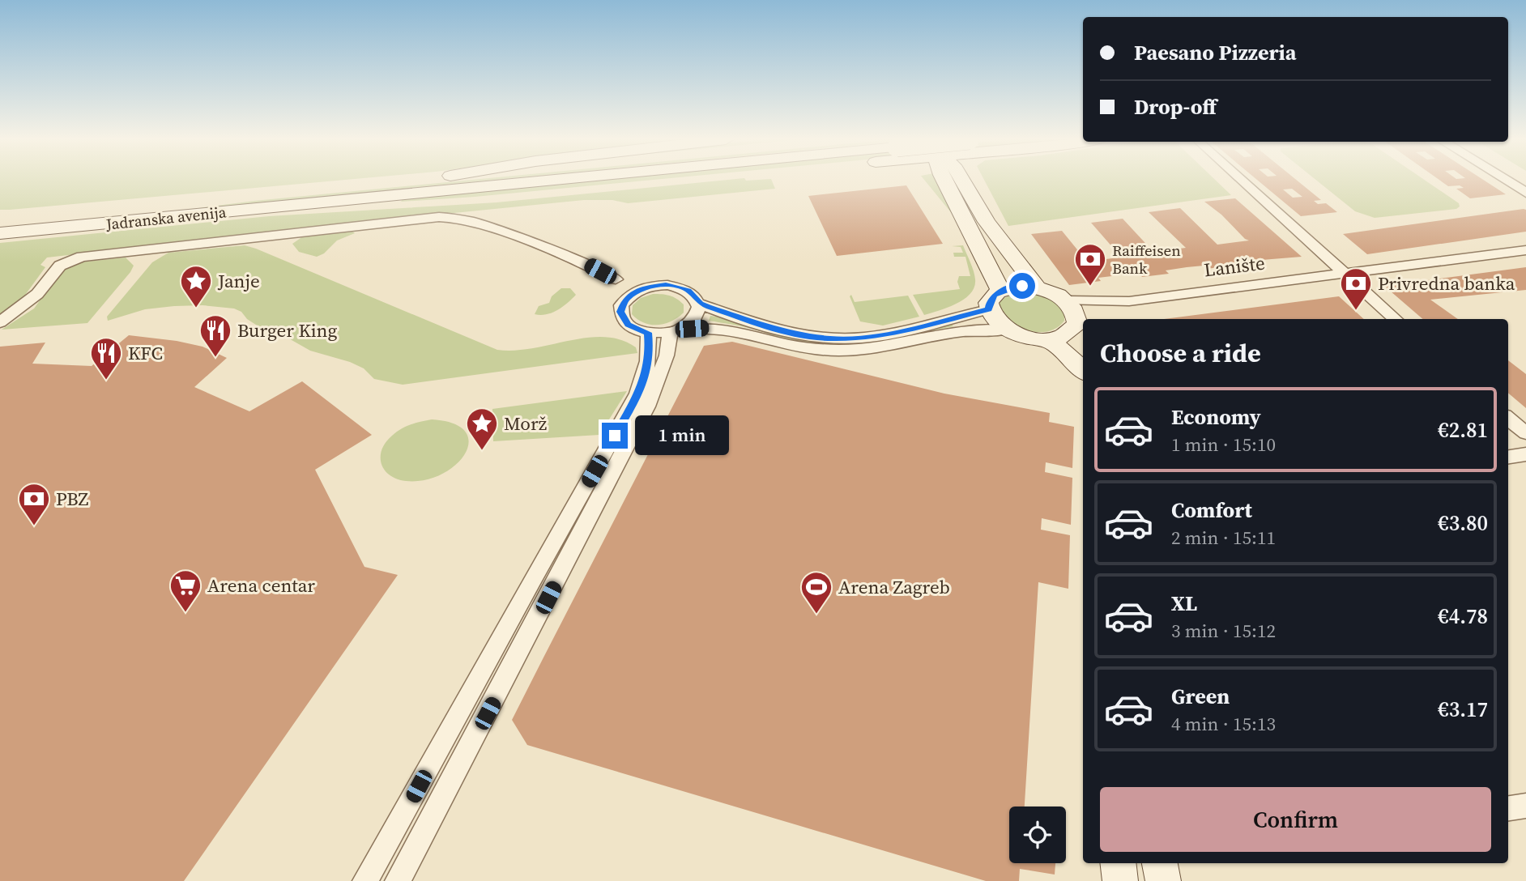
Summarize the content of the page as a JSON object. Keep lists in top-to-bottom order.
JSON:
{
  "streets": {
    "main road": ["Jadranska avenija"],
    "street": ["Lanište"]
  },
  "places": {
    "bank": ["Raiffeisen Bank", "Privredna banka", "PBZ"],
    "place": ["Janje", "Morž"],
    "restaurant": ["Burger King", "KFC"],
    "supermarket": ["Arena centar"],
    "sports": ["Arena Zagreb"]
  },
  "page": {
    "banner": ["Paesano Pizzeria", "Drop-off"],
    "heading": "Choose a ride",
    "list": [
      {
        "name": "Economy",
        "note": "1 min · 15:10",
        "value": "€2.81"
      },
      {
        "name": "Comfort",
        "note": "2 min · 15:11",
        "value": "€3.80"
      },
      {
        "name": "XL",
        "note": "3 min · 15:12",
        "value": "€4.78"
      },
      {
        "name": "Green",
        "note": "4 min · 15:13",
        "value": "€3.17"
      }
    ],
    "bubble": "1 min",
    "buttons": "Confirm"
  }
}
